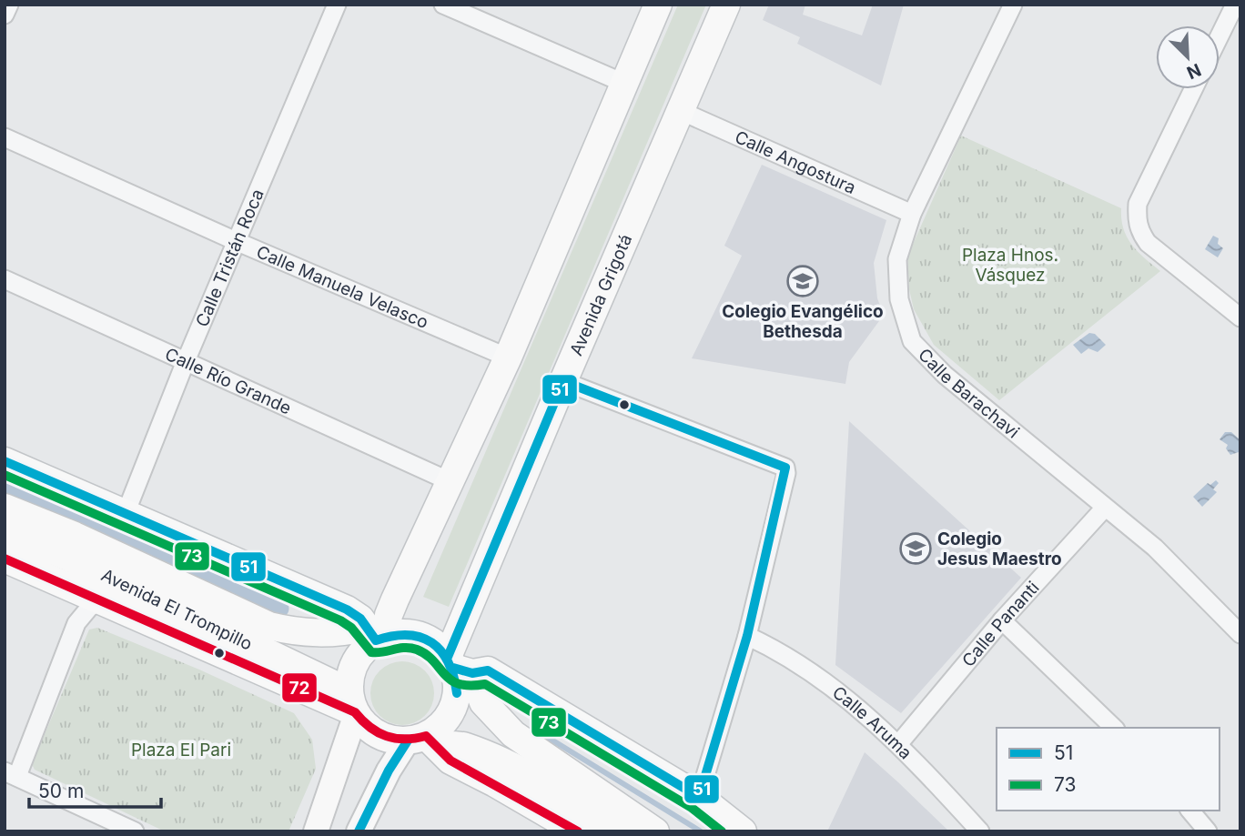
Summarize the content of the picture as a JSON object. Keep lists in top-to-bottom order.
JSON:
{
  "streets": {
    "main road": ["Avenida Grigotá", "Avenida El Trompillo"],
    "street": [
      "Calle Angostura",
      "Calle Tristán Roca",
      "Calle Manuela Velasco",
      "Calle Río Grande",
      "Calle Barachavi",
      "Calle Pananti",
      "Calle Aruma"
    ]
  },
  "crossings": [
    ["Calle Angostura", "Avenida Grigotá"],
    ["Calle Angostura", "Calle Barachavi"],
    ["Calle Tristán Roca", "Calle Manuela Velasco"],
    ["Calle Tristán Roca", "Calle Río Grande"],
    ["Avenida Grigotá", "Avenida El Trompillo"],
    ["Calle Barachavi", "Calle Pananti"],
    ["Calle Pananti", "Calle Aruma"]
  ],
  "parks": ["Plaza Hnos. Vásquez", "Plaza El Pari"],
  "places": {
    "school or university": ["Colegio Evangélico Bethesda", "Colegio Jesus Maestro"]
  },
  "lines": ["transit line 51", "transit line 73", "transit line 72"],
  "legend": ["51", "73"],
  "scale_bar": "50 m",
  "north": "bottom right"
}
